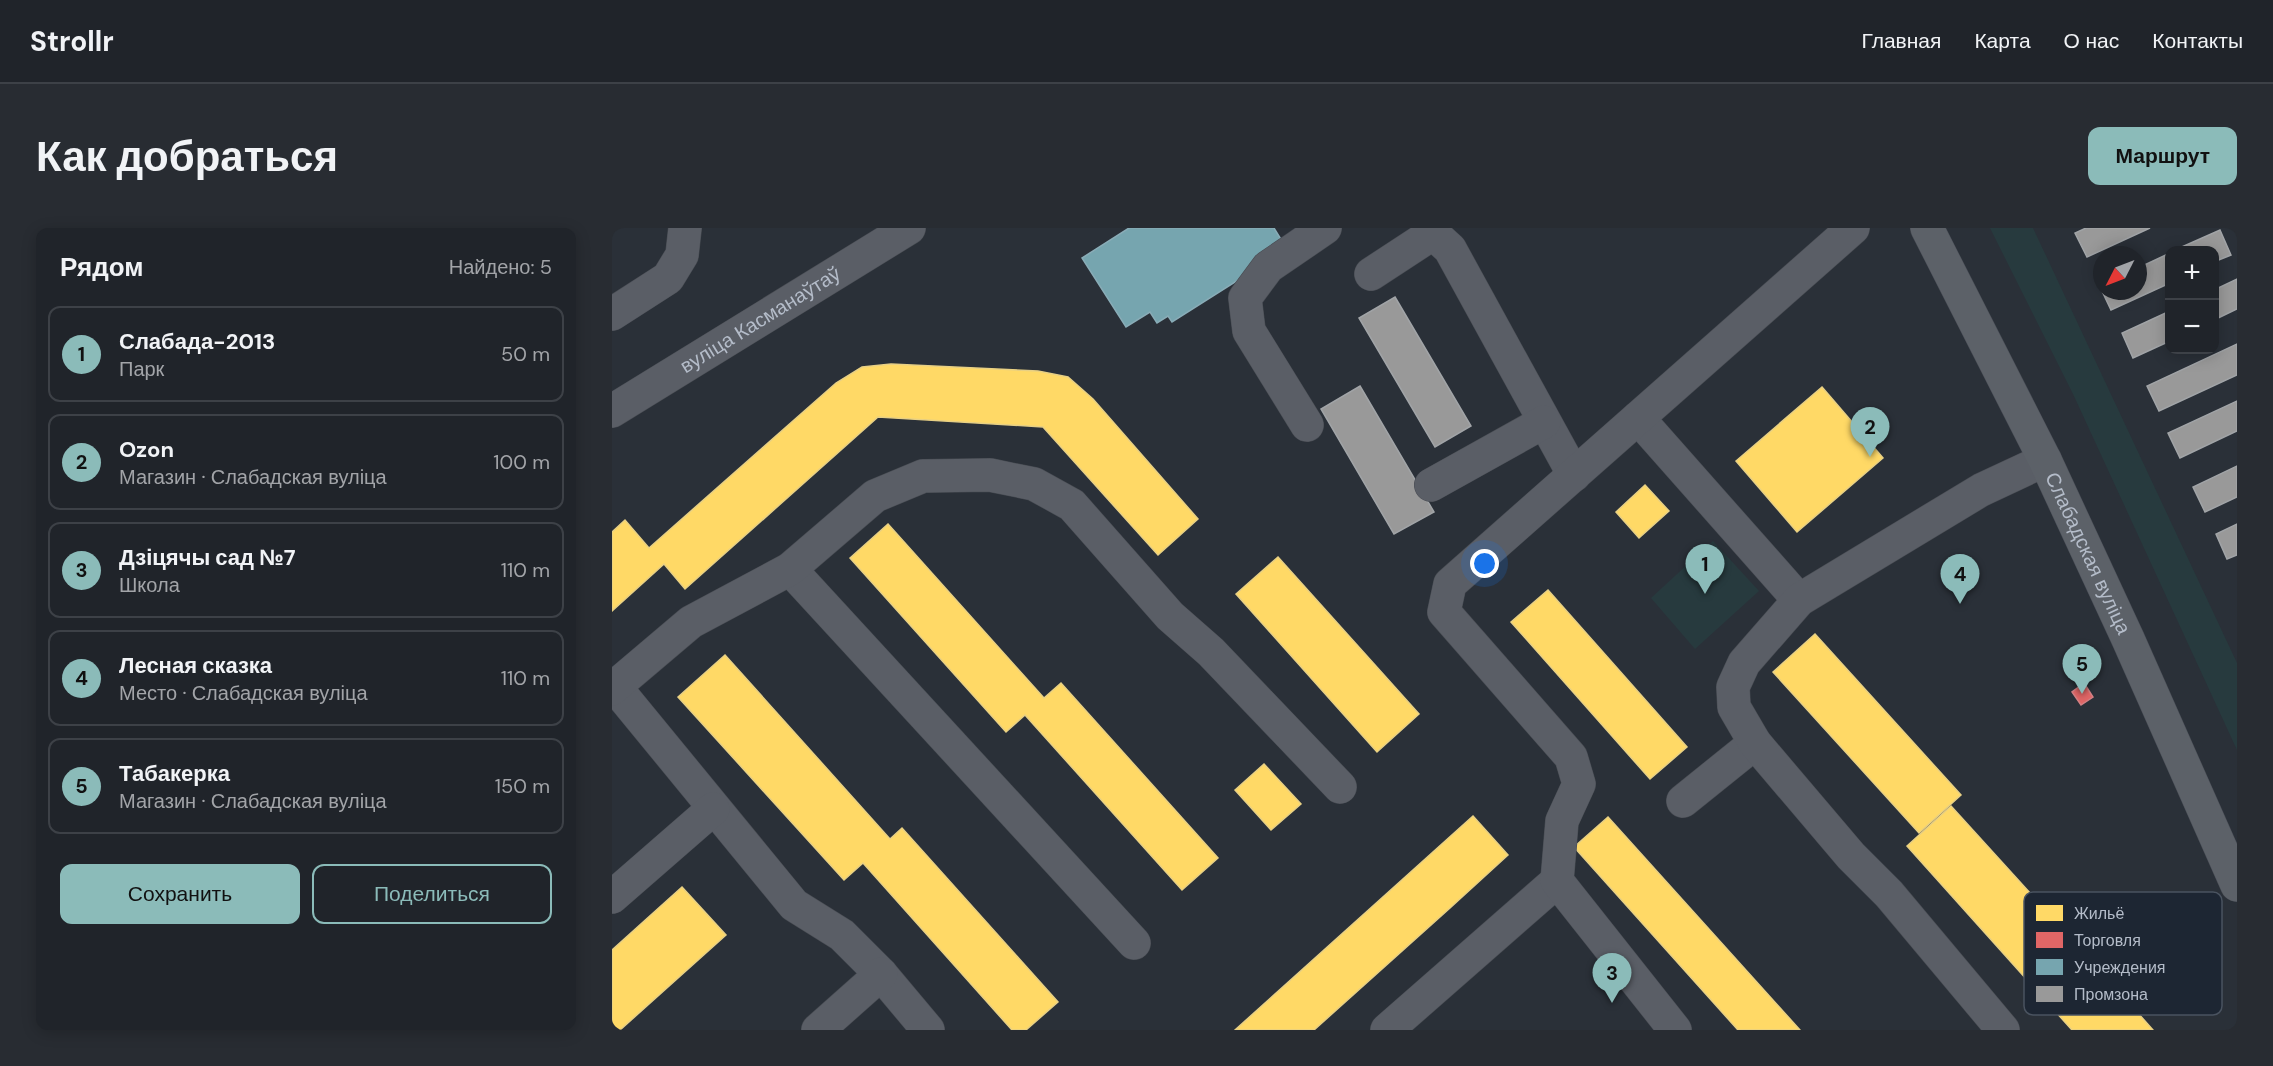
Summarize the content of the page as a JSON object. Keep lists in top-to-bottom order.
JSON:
{
  "streets": {
    "main road": ["Слабадская вуліца"],
    "street": ["вуліца Касманаўтаў"]
  },
  "legend": [
    "Жильё",
    "Торговля",
    "Учреждения",
    "Промзона"
  ],
  "north": "bottom left",
  "page": {
    "header": "Strollr",
    "nav": [
      "Главная",
      "Карта",
      "О нас",
      "Контакты"
    ],
    "buttons": [
      "Маршрут",
      ["Сохранить", "Поделиться"]
    ],
    "title": "Как добраться",
    "heading": ["Рядом", "Найдено: 5"],
    "map_buttons": ["+", "−"],
    "list": [
      {
        "mark": "1",
        "name": "Слабада-2013",
        "note": "Парк",
        "value": "50 m"
      },
      {
        "mark": "2",
        "name": "Ozon",
        "note": "Магазин · Слабадская вуліца",
        "value": "100 m"
      },
      {
        "mark": "3",
        "name": "Дзіцячы сад №7",
        "note": "Школа",
        "value": "110 m"
      },
      {
        "mark": "4",
        "name": "Лесная сказка",
        "note": "Место · Слабадская вуліца",
        "value": "110 m"
      },
      {
        "mark": "5",
        "name": "Табакерка",
        "note": "Магазин · Слабадская вуліца",
        "value": "150 m"
      }
    ],
    "pins": [
      "2",
      "1",
      "4",
      "5",
      "3"
    ]
  }
}
